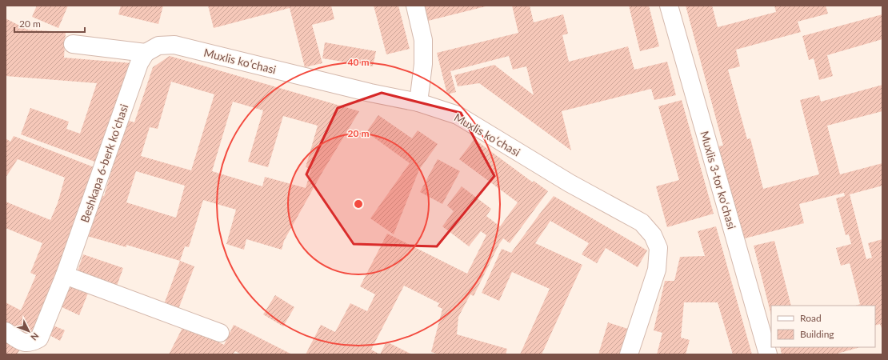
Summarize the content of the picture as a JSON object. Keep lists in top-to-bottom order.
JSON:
{
  "streets": {
    "street": ["Muxlis koʻchasi", "Beshkapa 6-berk koʻchasi", "Muxlis 3-tor koʻchasi"]
  },
  "crossings": [
    ["Muxlis koʻchasi", "Beshkapa 6-berk koʻchasi"]
  ],
  "legend": ["Road", "Building"],
  "scale_bar": "20 m",
  "north": "bottom right",
  "rings": ["40 m", "20 m"]
}
